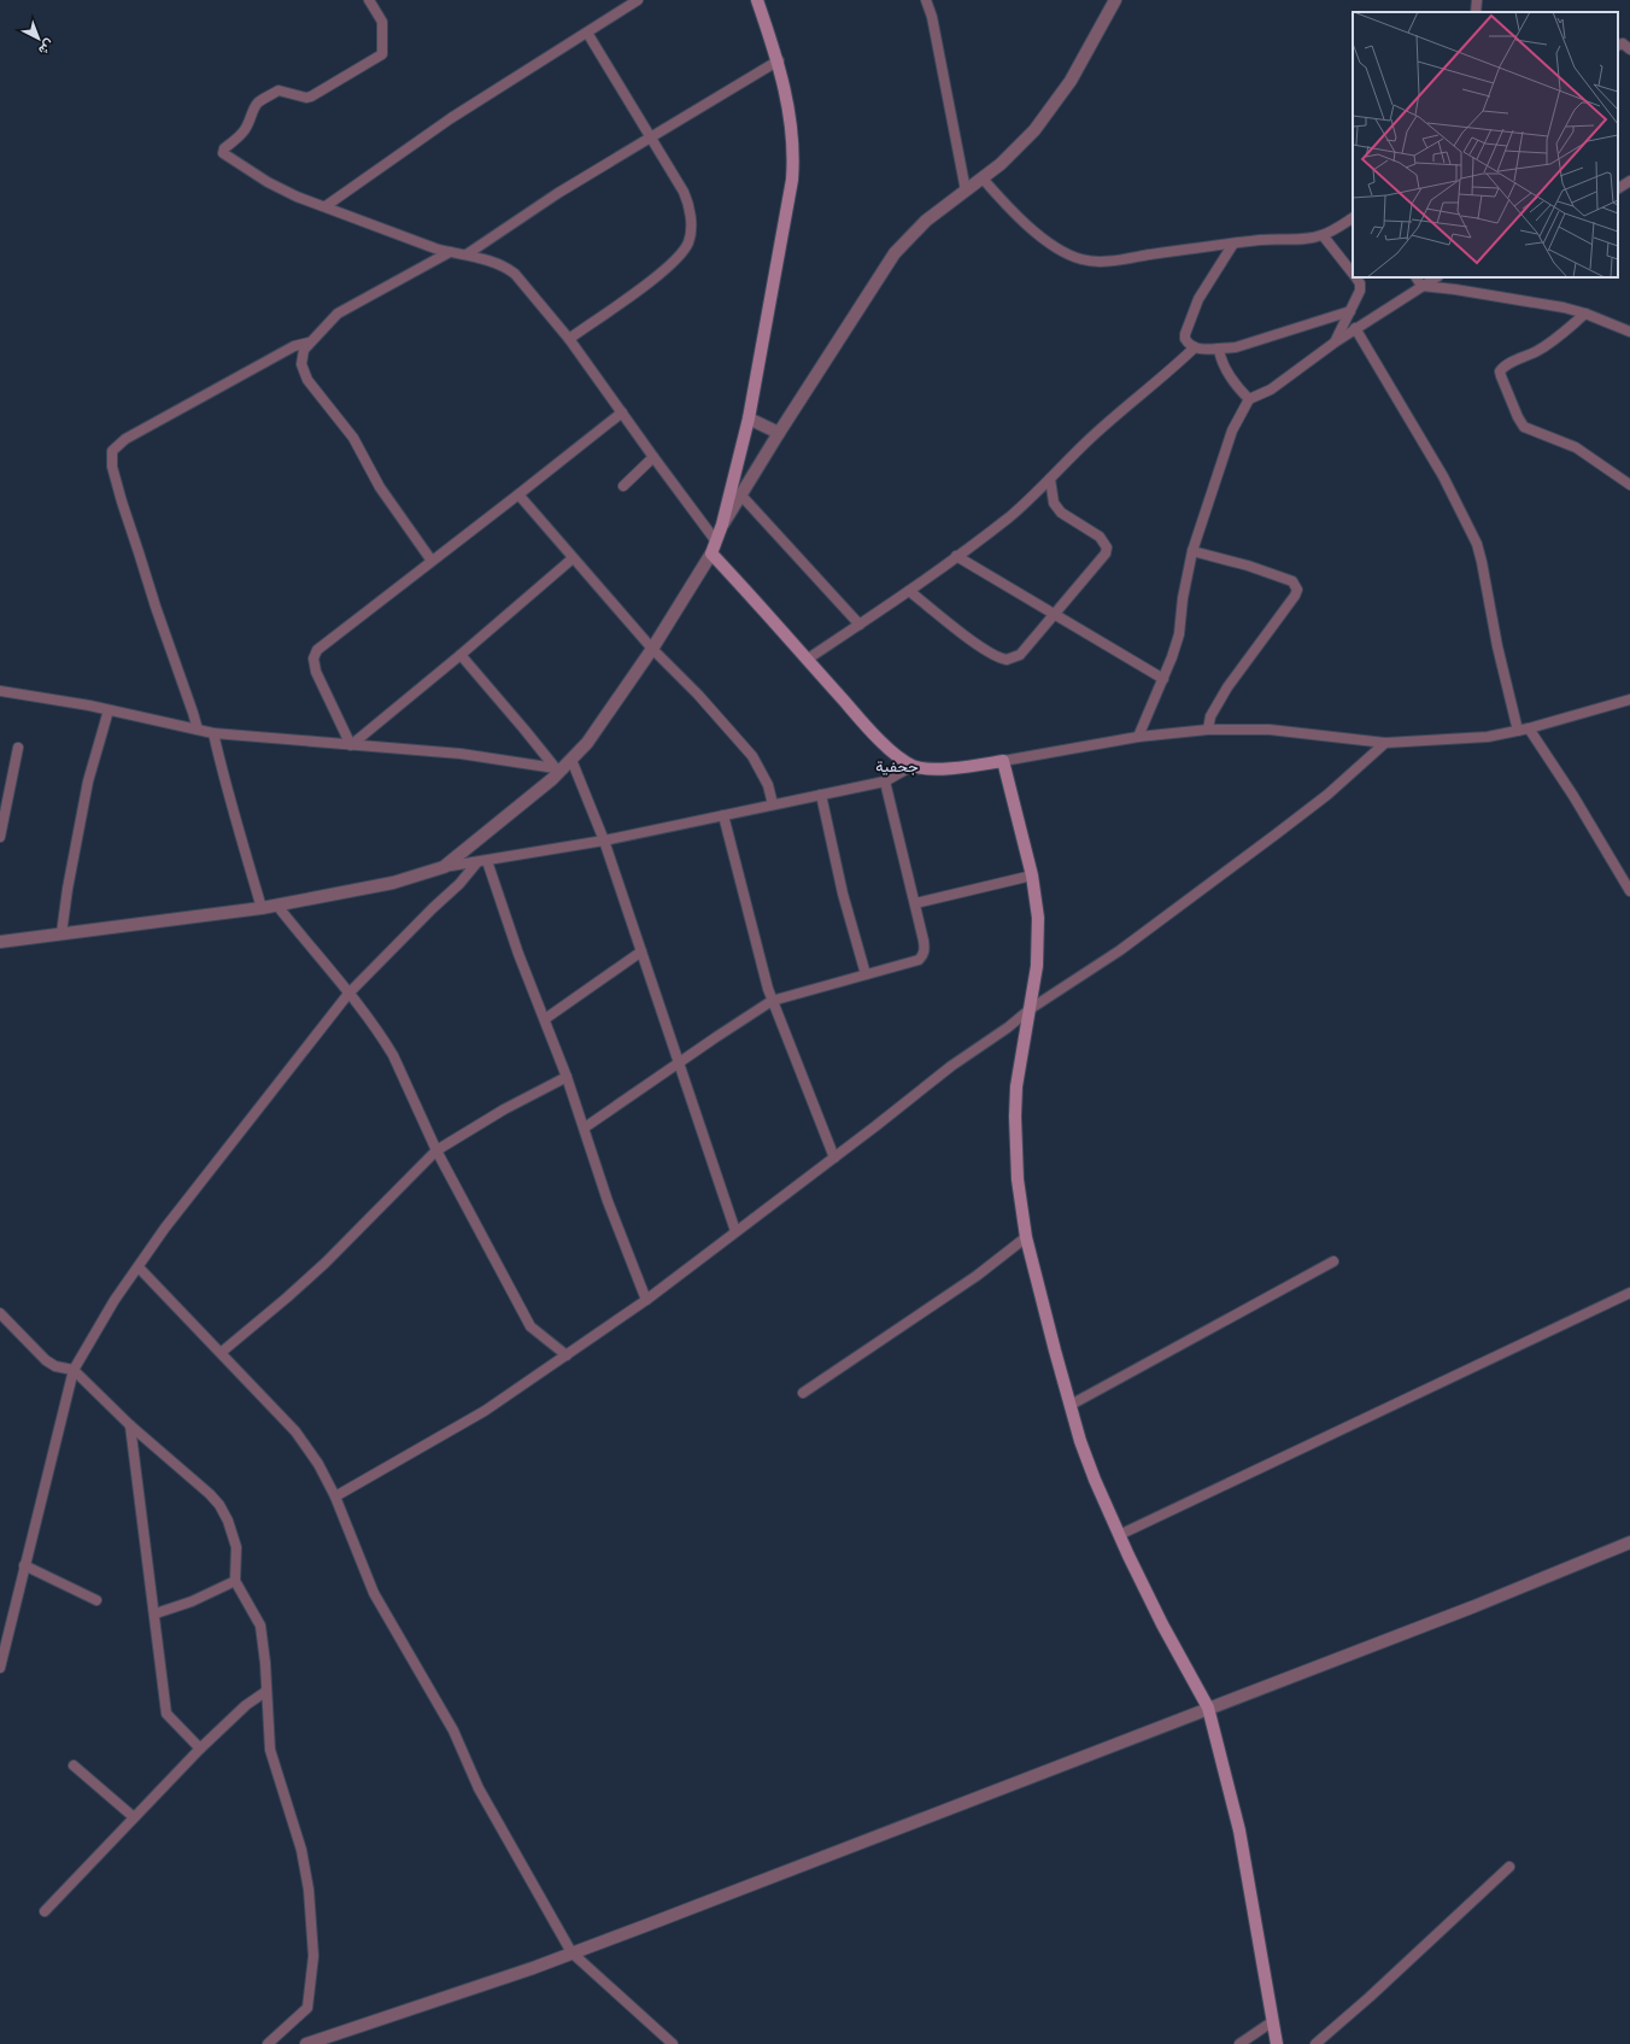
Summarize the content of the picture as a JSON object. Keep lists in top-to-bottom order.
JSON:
{
  "districts": ["جحفية"],
  "north": "bottom right"
}
